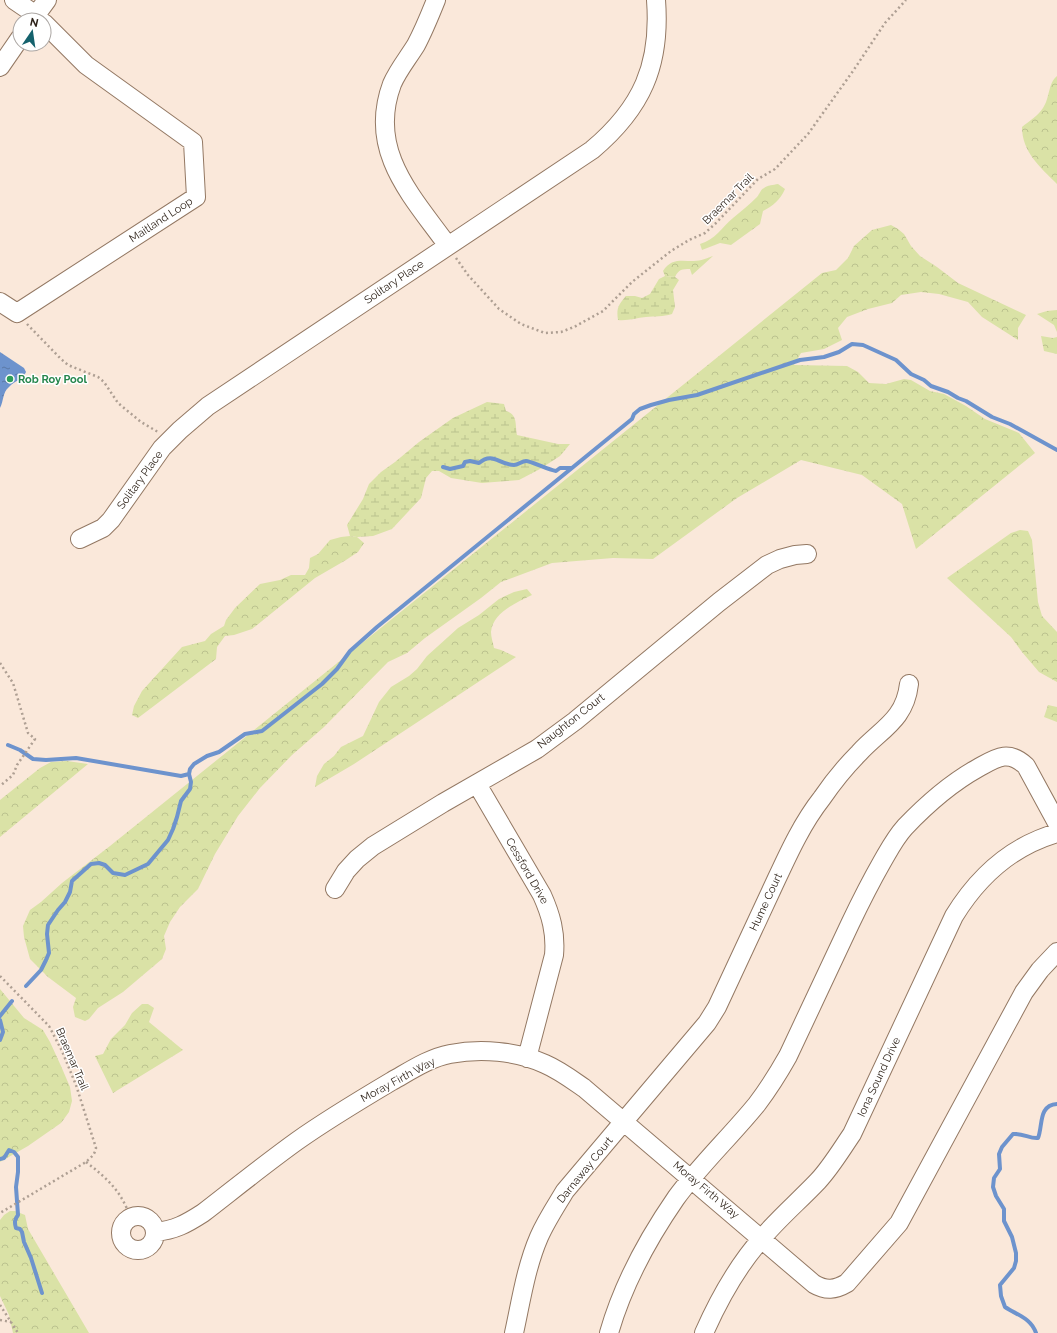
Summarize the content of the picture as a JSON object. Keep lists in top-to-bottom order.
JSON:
{
  "streets": {
    "street": [
      "Maitland Loop",
      "Solitary Place",
      "Naughton Court",
      "Cessford Drive",
      "Hume Court",
      "Iona Sound Drive",
      "Moray Firth Way",
      "Darnaway Court"
    ],
    "path": ["Braemar Trail"]
  },
  "crossings": [
    ["Braemar Trail", "Solitary Place"],
    ["Naughton Court", "Cessford Drive"],
    ["Cessford Drive", "Moray Firth Way"],
    ["Hume Court", "Moray Firth Way"],
    ["Hume Court", "Darnaway Court"],
    ["Iona Sound Drive", "Moray Firth Way"],
    ["Moray Firth Way", "Darnaway Court"]
  ],
  "places": ["Rob Roy Pool"],
  "north": "top"
}
